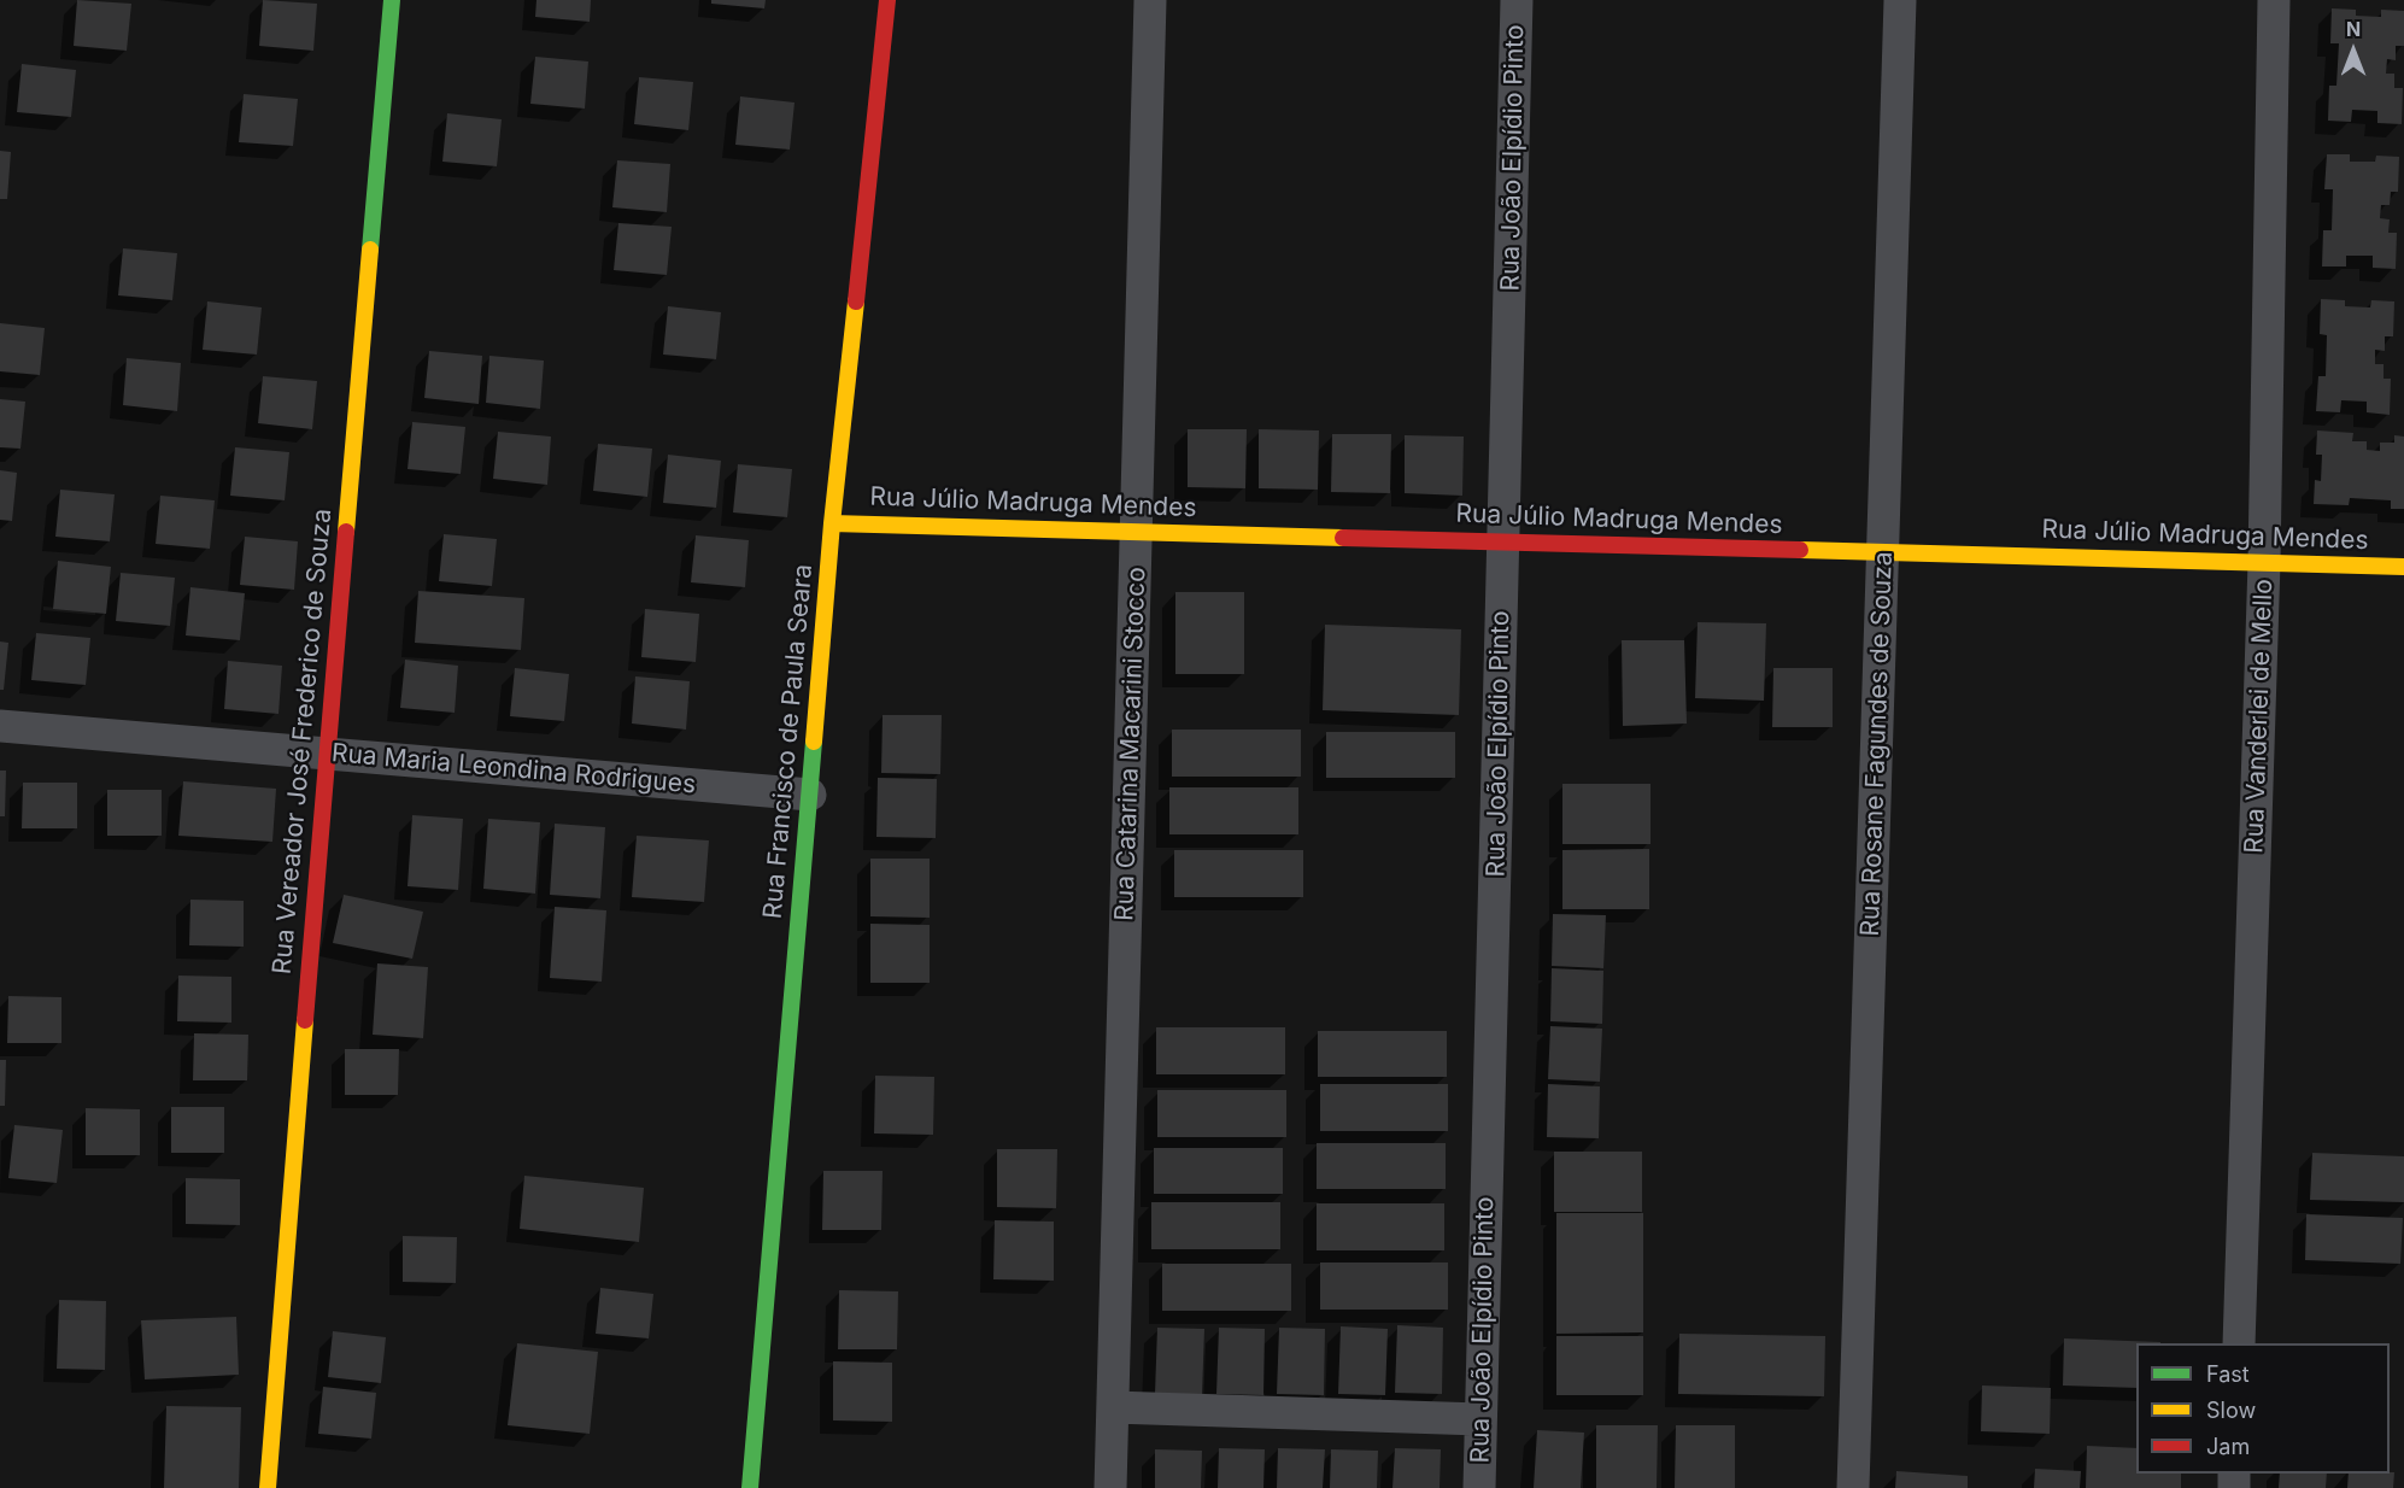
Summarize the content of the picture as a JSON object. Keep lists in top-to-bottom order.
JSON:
{
  "streets": {
    "street": [
      "Rua João Elpídio Pinto",
      "Rua Júlio Madruga Mendes",
      "Rua Vanderlei de Mello",
      "Rua Vereador José Frederico de Souza",
      "Rua Francisco de Paula Seara",
      "Rua Catarina Macarini Stocco",
      "Rua Rosane Fagundes de Souza",
      "Rua Maria Leondina Rodrigues"
    ]
  },
  "crossings": [
    ["Rua João Elpídio Pinto", "Rua Júlio Madruga Mendes"],
    ["Rua Júlio Madruga Mendes", "Rua Vanderlei de Mello"],
    ["Rua Júlio Madruga Mendes", "Rua Francisco de Paula Seara"],
    ["Rua Júlio Madruga Mendes", "Rua Catarina Macarini Stocco"],
    ["Rua Júlio Madruga Mendes", "Rua Rosane Fagundes de Souza"],
    ["Rua Vereador José Frederico de Souza", "Rua Maria Leondina Rodrigues"],
    ["Rua Francisco de Paula Seara", "Rua Maria Leondina Rodrigues"]
  ],
  "legend": ["Fast", "Slow", "Jam"],
  "north": "top"
}
